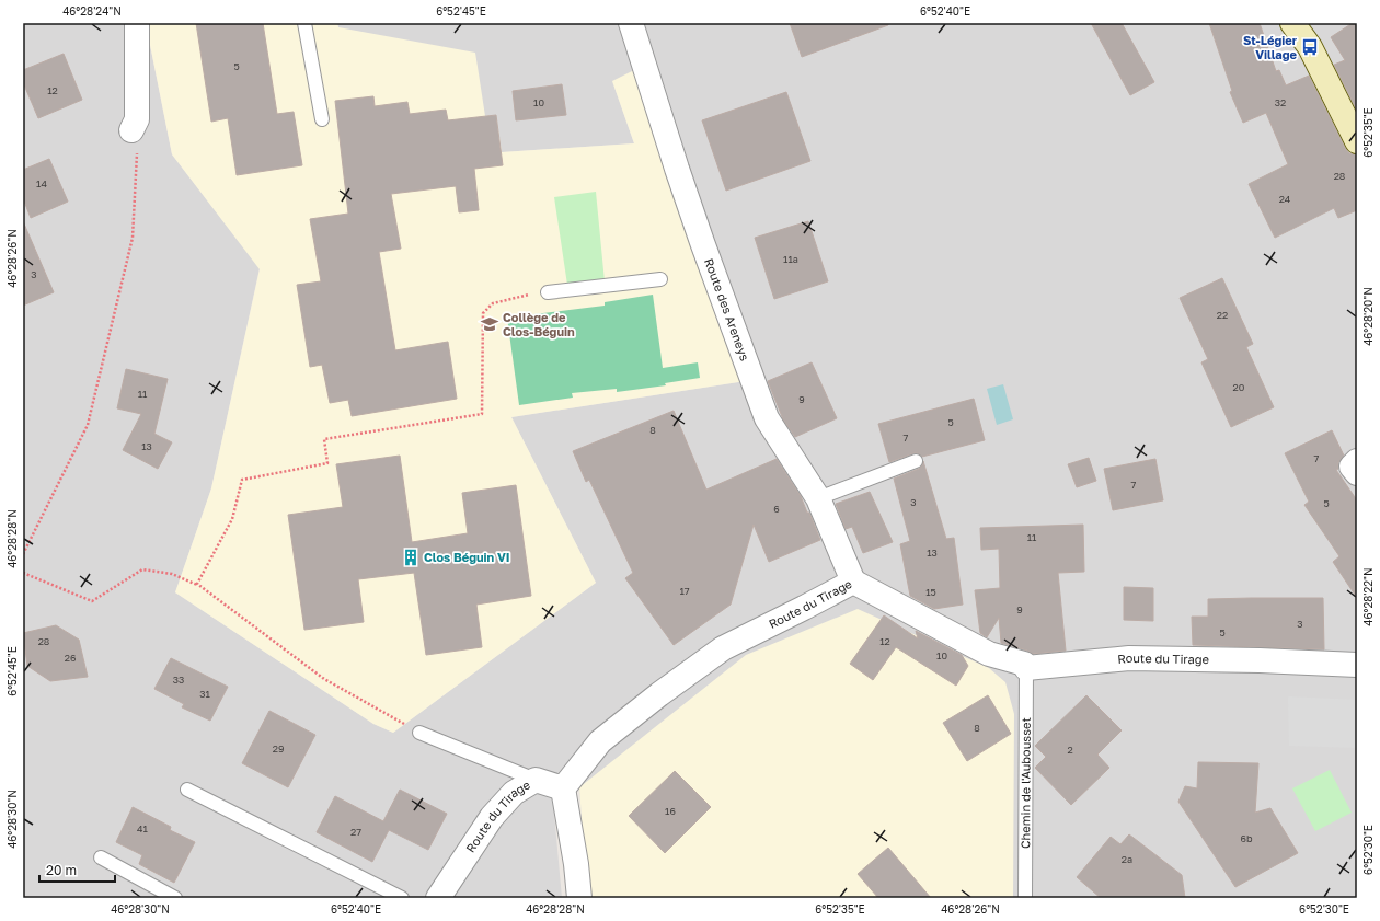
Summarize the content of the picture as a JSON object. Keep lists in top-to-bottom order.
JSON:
{
  "streets": {
    "street": ["Route des Areneys", "Route du Tirage"],
    "lane": ["Chemin de l'Aubousset"]
  },
  "crossings": [
    ["Route des Areneys", "Route du Tirage"],
    ["Route du Tirage", "Chemin de l'Aubousset"]
  ],
  "places": {
    "bus stop": ["St-Légier Village"],
    "school or university": ["Collège de Clos-Béguin"],
    "building": ["Clos Béguin VI"]
  },
  "house_numbers": [
    "5",
    "12",
    "10",
    "32",
    "28",
    "14",
    "24",
    "11a",
    "3",
    "22",
    "20",
    "11",
    "9",
    "5",
    "8",
    "7",
    "13",
    "7",
    "7",
    "3",
    "5",
    "6",
    "11",
    "13",
    "17",
    "15",
    "9",
    "3",
    "5",
    "28",
    "12",
    "10",
    "26",
    "33",
    "31",
    "8",
    "29",
    "2",
    "16",
    "41",
    "27",
    "6b",
    "2a"
  ],
  "scale_bar": "20 m",
  "coordinates": [
    "46°28'24\"N",
    "6°52'45\"E",
    "6°52'40\"E",
    "6°52'35\"E",
    "46°28'26\"N",
    "46°28'20\"N",
    "46°28'28\"N",
    "46°28'22\"N",
    "46°28'30\"N",
    "6°52'30\"E"
  ]
}
